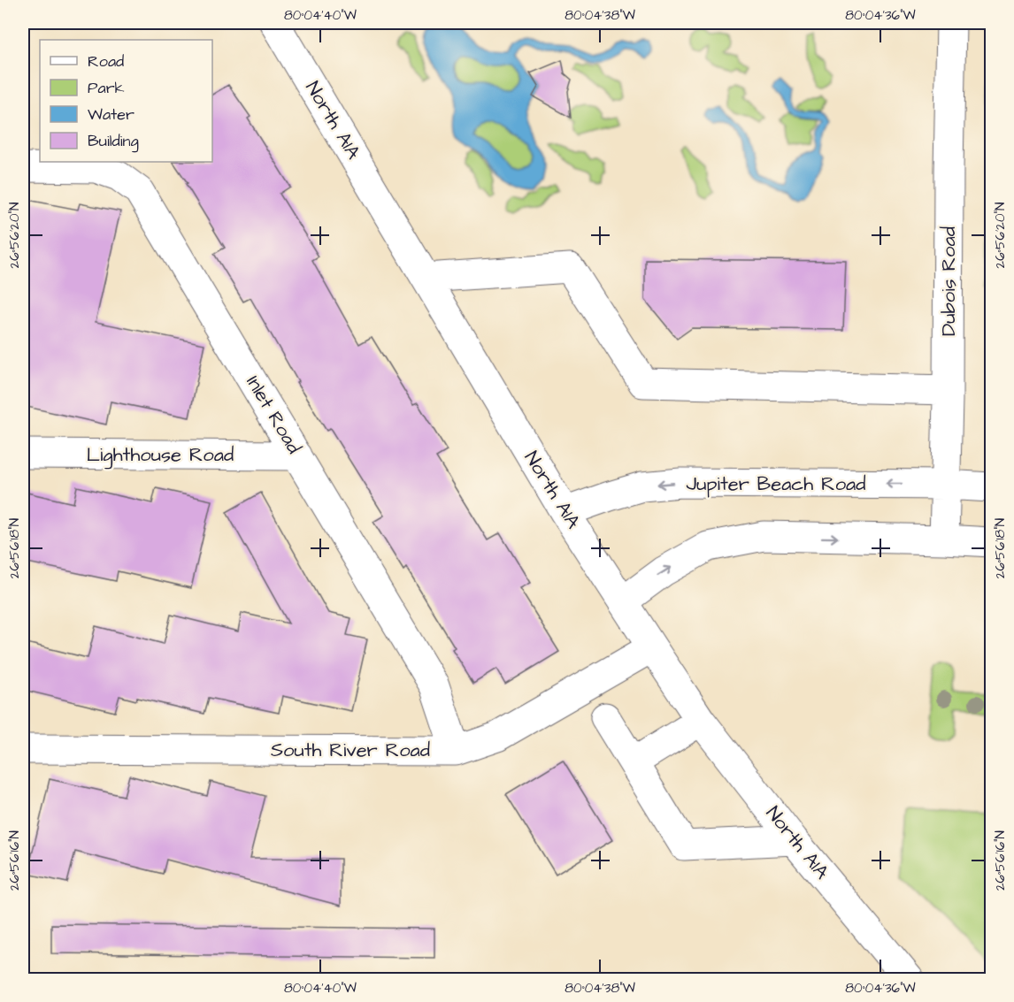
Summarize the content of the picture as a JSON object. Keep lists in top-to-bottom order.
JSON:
{
  "streets": {
    "street": [
      "North A1A",
      "Dubois Road",
      "Inlet Road",
      "Lighthouse Road",
      "Jupiter Beach Road",
      "South River Road"
    ]
  },
  "crossings": [
    ["North A1A", "Jupiter Beach Road"],
    ["North A1A", "South River Road"],
    ["Dubois Road", "Jupiter Beach Road"],
    ["Inlet Road", "Lighthouse Road"],
    ["Inlet Road", "South River Road"]
  ],
  "legend": [
    "Road",
    "Park",
    "Water",
    "Building"
  ],
  "coordinates": [
    "80°04'40\"W",
    "80°04'38\"W",
    "80°04'36\"W",
    "26°56'20\"N",
    "26°56'18\"N",
    "26°56'16\"N"
  ]
}
